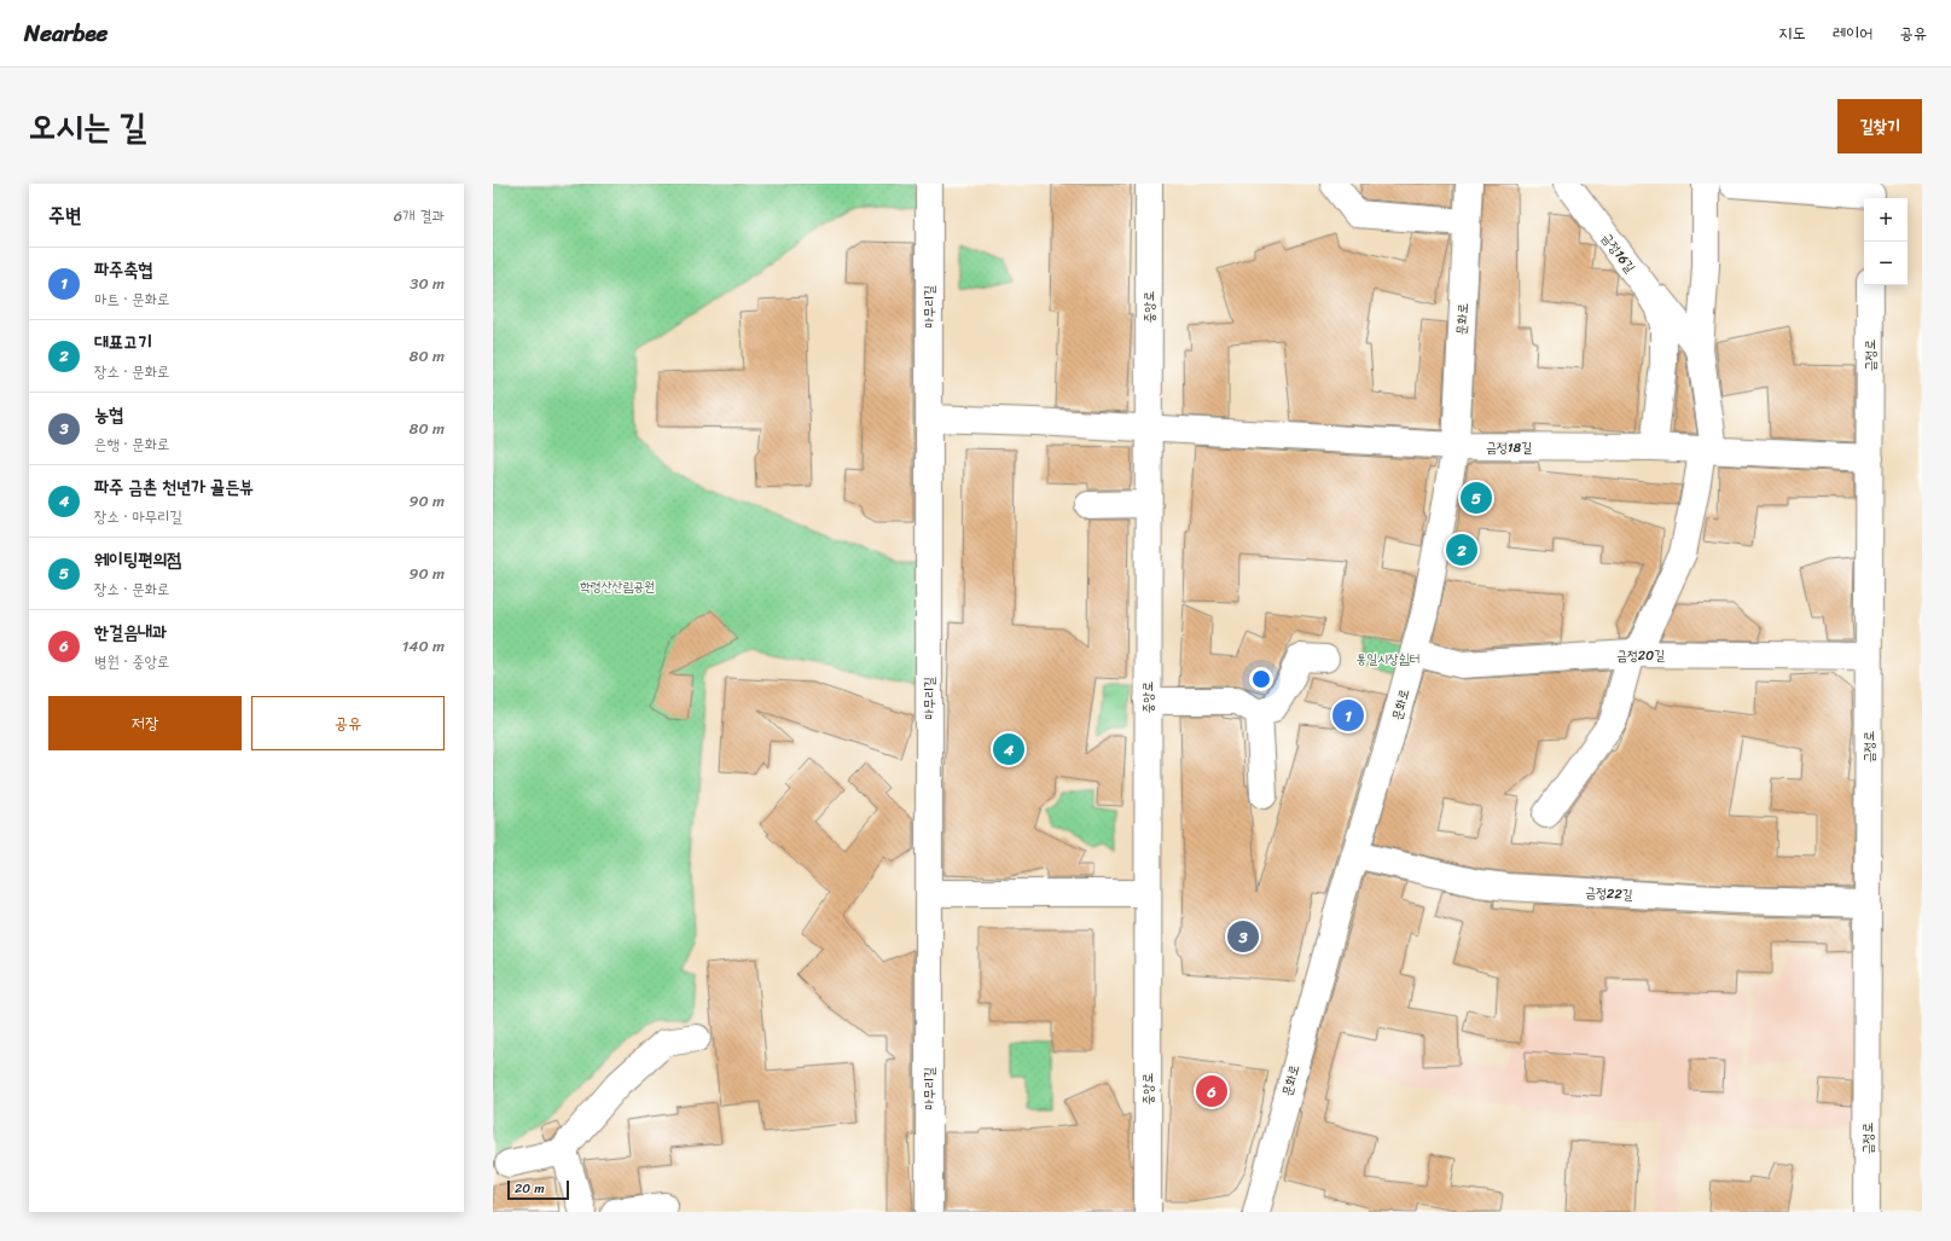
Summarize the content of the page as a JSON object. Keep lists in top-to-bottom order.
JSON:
{
  "streets": {
    "street": [
      "금정16길",
      "마무리길",
      "중앙로",
      "문화로",
      "금정로",
      "금정18길",
      "금정20길",
      "금정22길"
    ]
  },
  "crossings": [
    ["금정16길", "금정18길"],
    ["마무리길", "금정18길"],
    ["중앙로", "금정18길"],
    ["문화로", "금정18길"],
    ["문화로", "금정20길"],
    ["문화로", "금정22길"],
    ["금정로", "금정18길"],
    ["금정로", "금정20길"],
    ["금정로", "금정22길"]
  ],
  "parks": ["학령산산림공원", "통일시장쉼터"],
  "scale_bar": "20 m",
  "page": {
    "header": "Nearbee",
    "nav": ["지도", "레이어", "공유"],
    "title": "오시는 길",
    "buttons": [
      "길찾기",
      ["저장", "공유"]
    ],
    "heading": ["주변", "6개 결과"],
    "map_buttons": ["+", "−"],
    "list": [
      {
        "mark": "1",
        "name": "파주축협",
        "note": "마트 · 문화로",
        "value": "30 m"
      },
      {
        "mark": "2",
        "name": "대표고기",
        "note": "장소 · 문화로",
        "value": "80 m"
      },
      {
        "mark": "3",
        "name": "농협",
        "note": "은행 · 문화로",
        "value": "80 m"
      },
      {
        "mark": "4",
        "name": "파주 금촌 천년가 골든뷰",
        "note": "장소 · 마무리길",
        "value": "90 m"
      },
      {
        "mark": "5",
        "name": "웨이팅편의점",
        "note": "장소 · 문화로",
        "value": "90 m"
      },
      {
        "mark": "6",
        "name": "한걸음내과",
        "note": "병원 · 중앙로",
        "value": "140 m"
      }
    ],
    "pins": [
      "5",
      "2",
      "1",
      "4",
      "3",
      "6"
    ],
    "scale": "20 m"
  }
}
